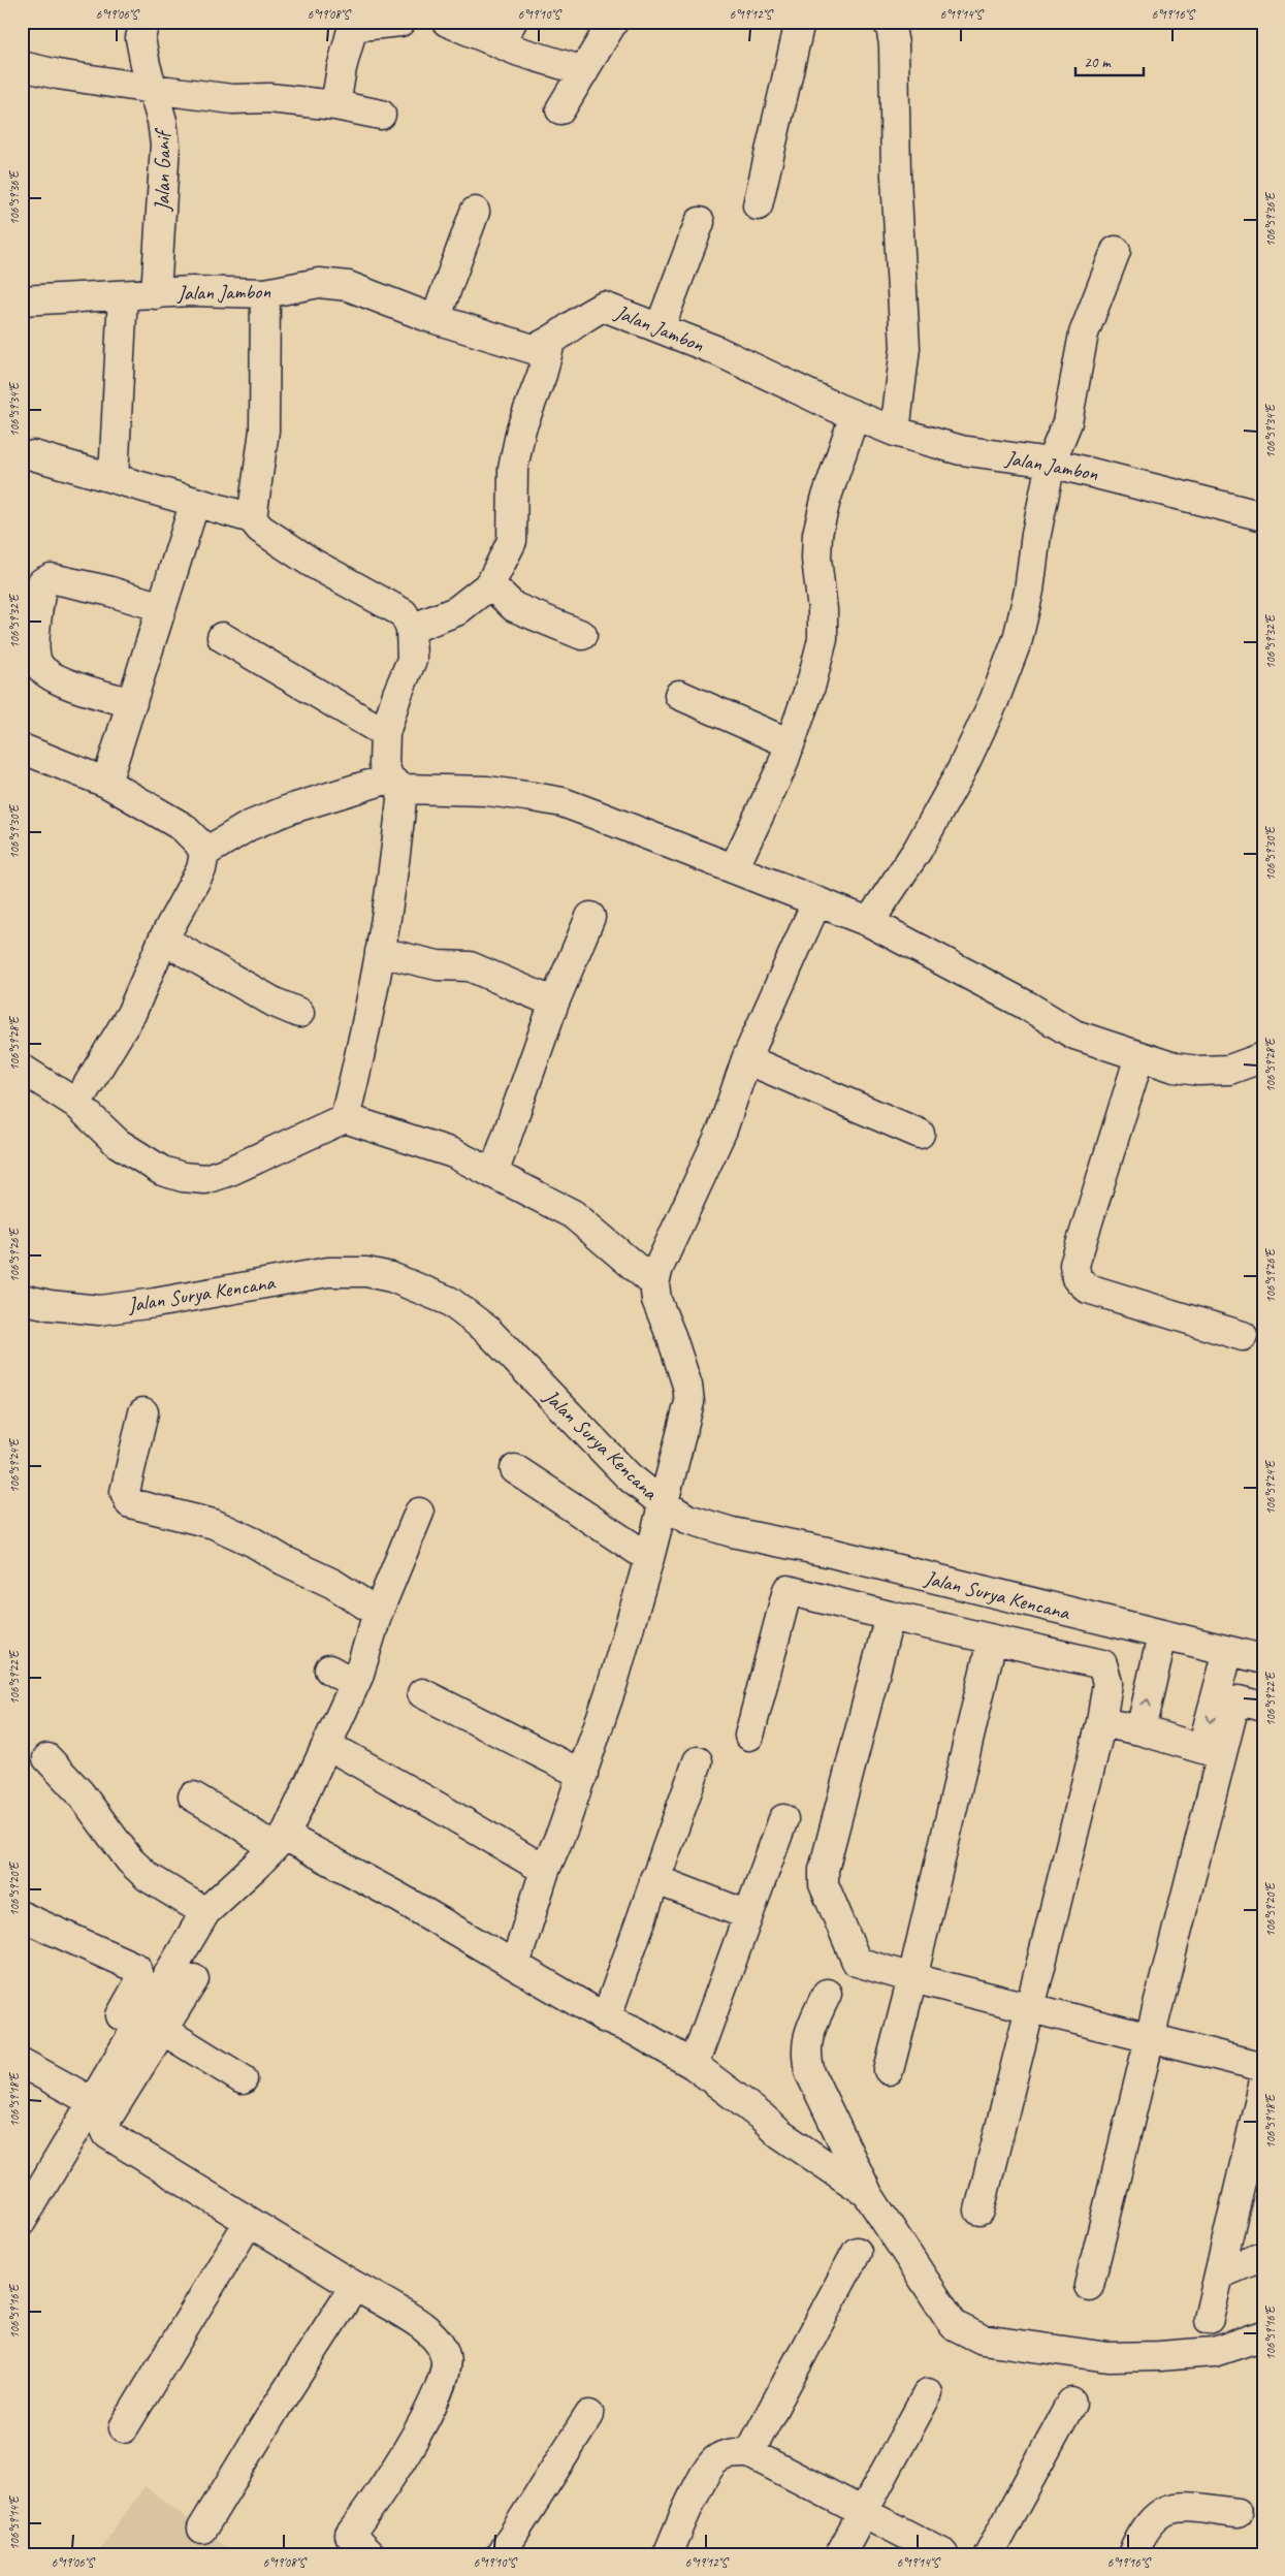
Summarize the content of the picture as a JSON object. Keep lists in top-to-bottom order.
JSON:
{
  "streets": {
    "street": ["Jalan Ganif", "Jalan Jambon", "Jalan Surya Kencana"]
  },
  "crossings": [
    ["Jalan Ganif", "Jalan Jambon"]
  ],
  "scale_bar": "20 m",
  "coordinates": [
    "6°19'06\"S",
    "6°19'08\"S",
    "6°19'10\"S",
    "6°19'12\"S",
    "6°19'14\"S",
    "6°19'16\"S",
    "106°59'36\"E",
    "106°59'34\"E",
    "106°59'32\"E",
    "106°59'30\"E",
    "106°59'28\"E",
    "106°59'26\"E",
    "106°59'24\"E",
    "106°59'22\"E",
    "106°59'20\"E",
    "106°59'18\"E",
    "106°59'16\"E",
    "106°59'14\"E"
  ]
}
